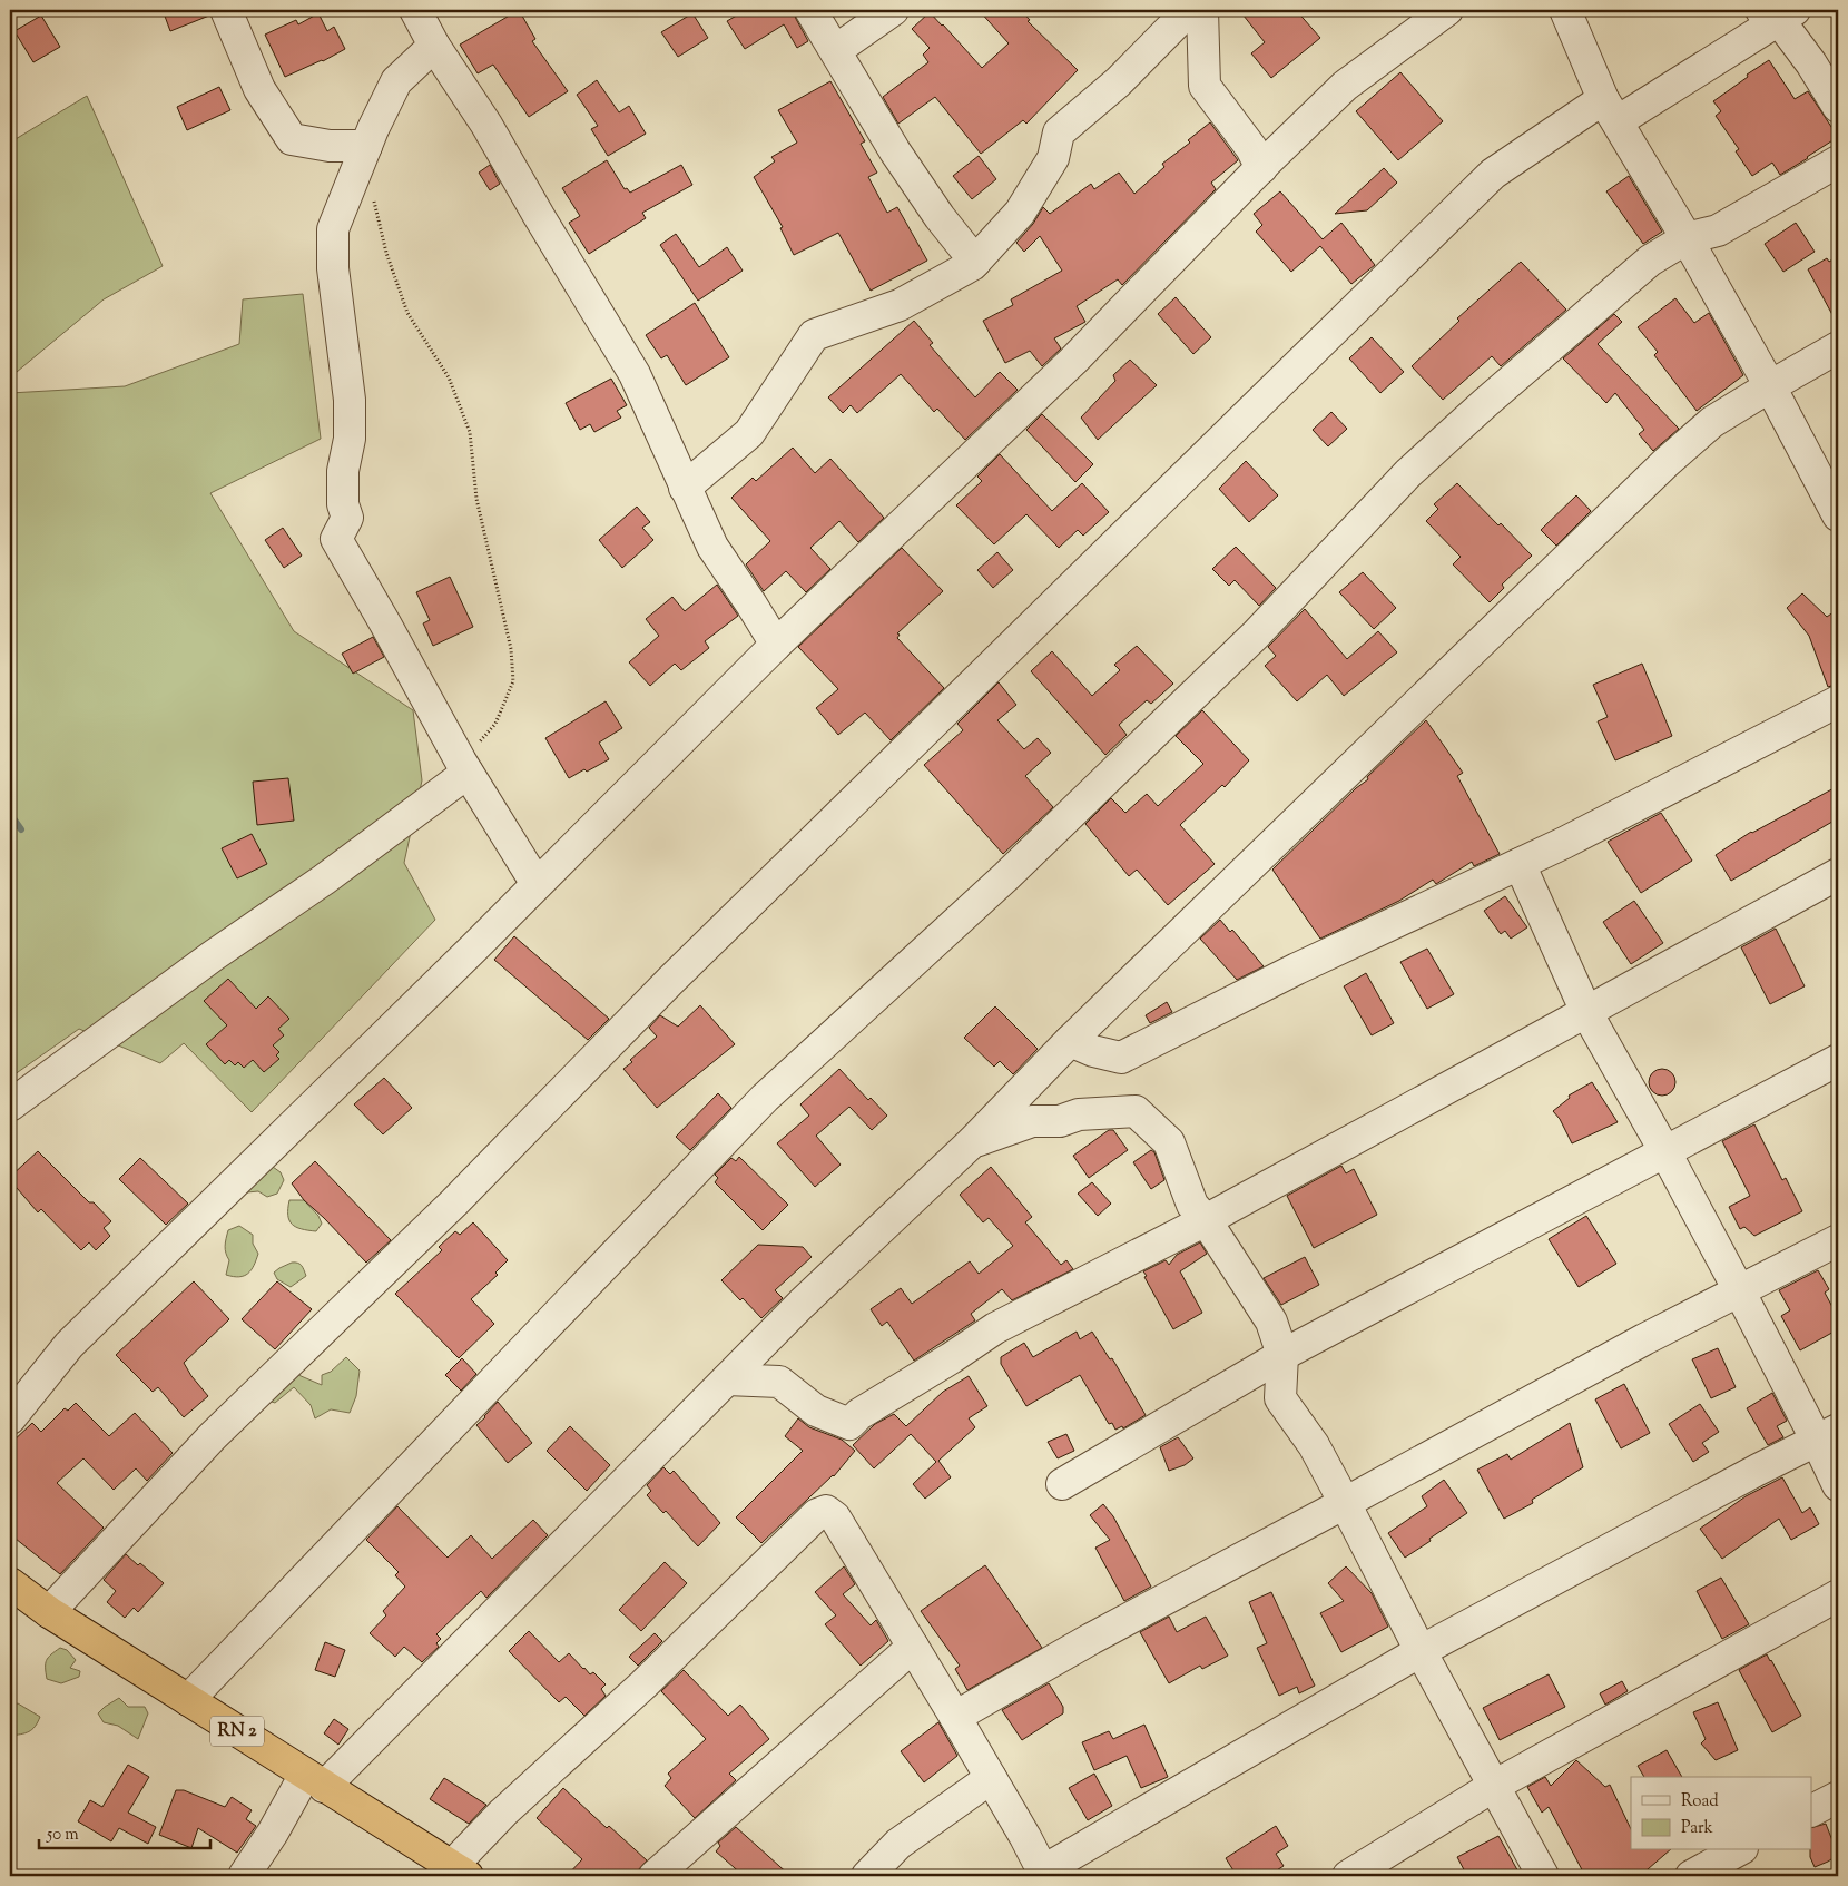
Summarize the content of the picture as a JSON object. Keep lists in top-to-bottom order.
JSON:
{
  "streets": {
    "highway": ["RN 2"]
  },
  "legend": ["Road", "Park"],
  "scale_bar": "50 m"
}
